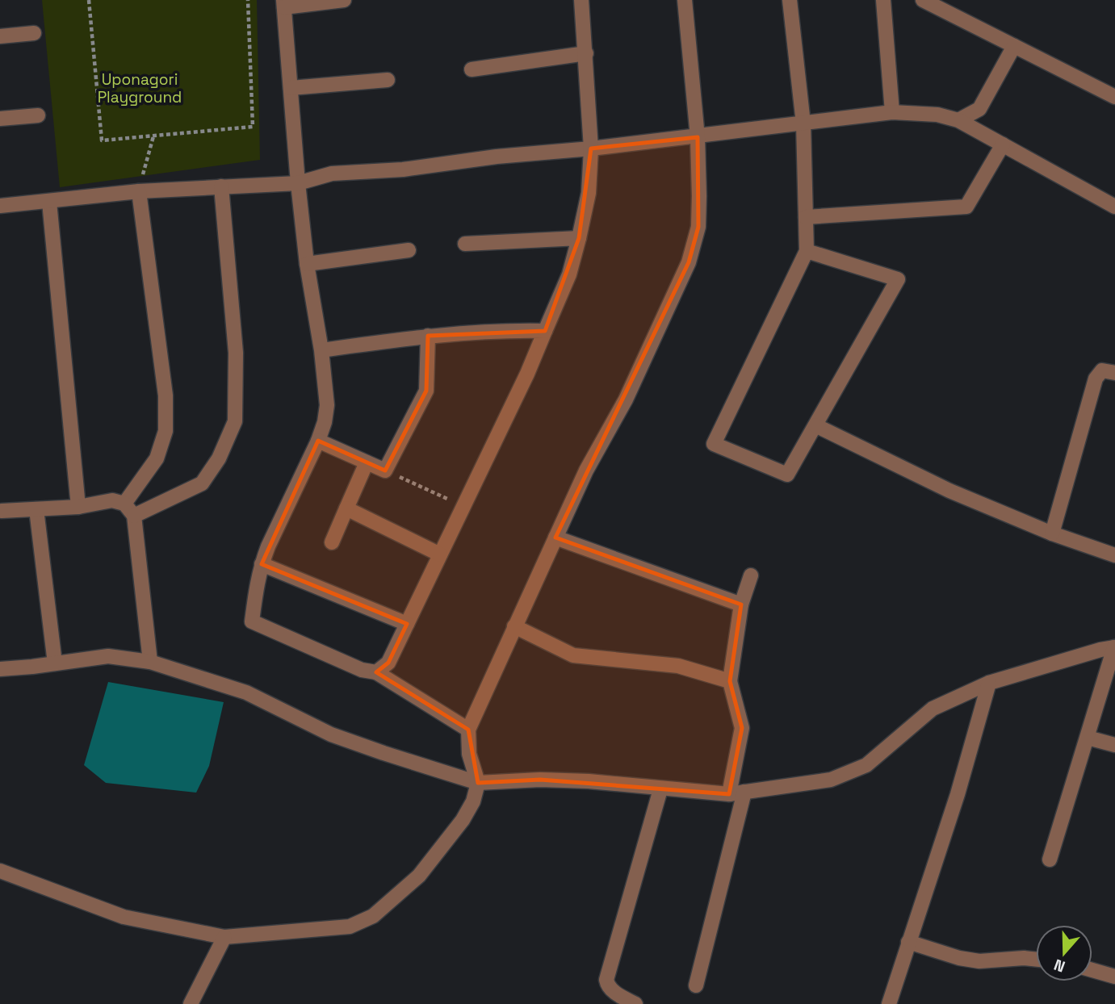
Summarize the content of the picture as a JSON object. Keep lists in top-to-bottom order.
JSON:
{
  "parks": ["Uponagori Playground"],
  "north": "bottom"
}
